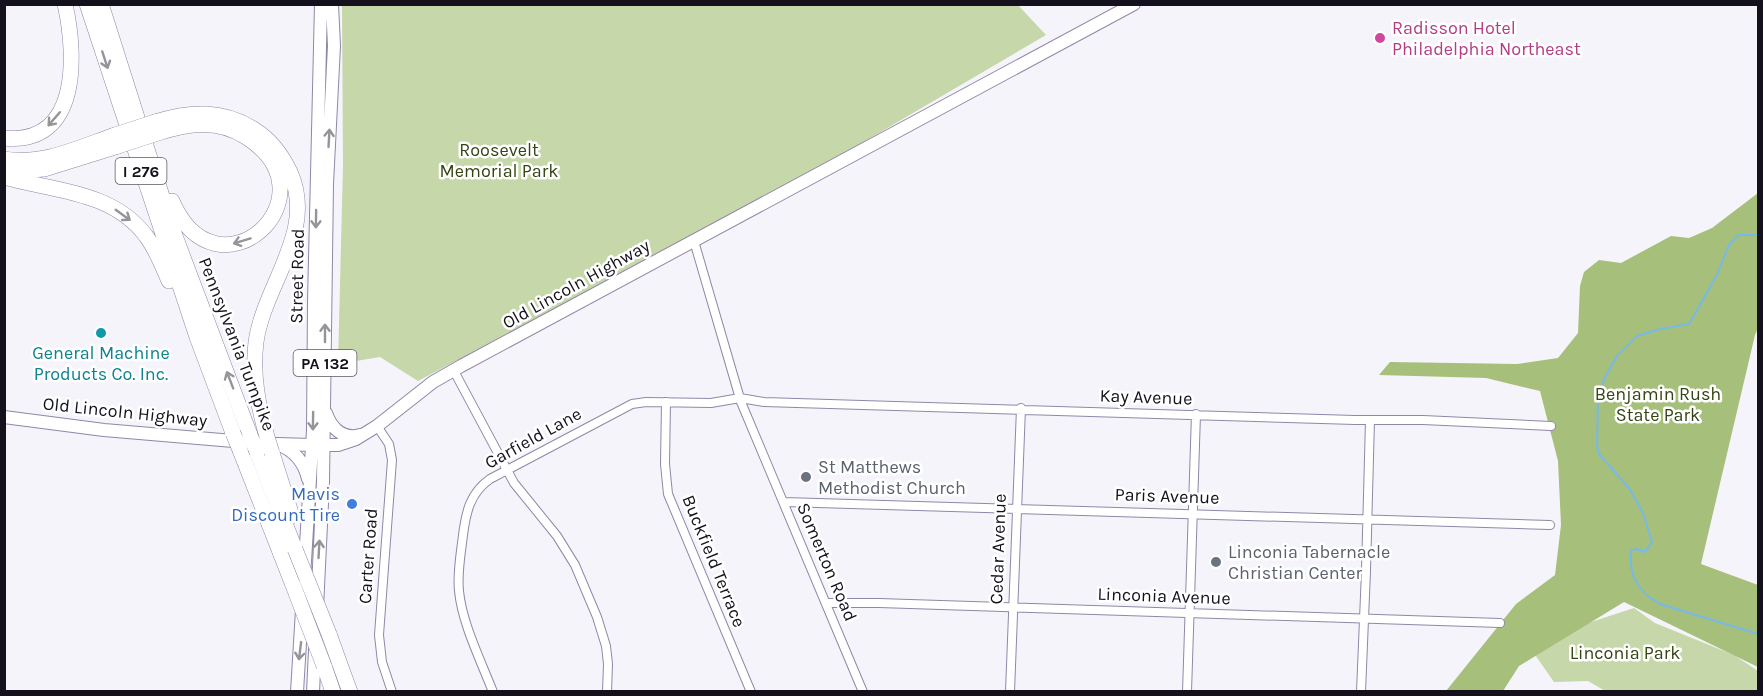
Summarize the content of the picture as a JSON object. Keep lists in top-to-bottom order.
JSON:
{
  "streets": {
    "highway": ["I 276", "Pennsylvania Turnpike"],
    "main road": ["Street Road", "Old Lincoln Highway", "PA 132"],
    "street": [
      "Kay Avenue",
      "Garfield Lane",
      "Paris Avenue",
      "Cedar Avenue",
      "Carter Road",
      "Buckfield Terrace",
      "Somerton Road",
      "Linconia Avenue"
    ]
  },
  "crossings": [
    ["Street Road", "Old Lincoln Highway"],
    ["Old Lincoln Highway", "Pennsylvania Turnpike"],
    ["Old Lincoln Highway", "Carter Road"],
    ["Old Lincoln Highway", "Somerton Road"],
    ["Kay Avenue", "Garfield Lane"],
    ["Kay Avenue", "Cedar Avenue"],
    ["Kay Avenue", "Somerton Road"],
    ["Garfield Lane", "Buckfield Terrace"],
    ["Garfield Lane", "Somerton Road"],
    ["Paris Avenue", "Cedar Avenue"],
    ["Paris Avenue", "Somerton Road"],
    ["Cedar Avenue", "Linconia Avenue"],
    ["Somerton Road", "Linconia Avenue"]
  ],
  "parks": ["Roosevelt Memorial Park", "Benjamin Rush State Park", "Linconia Park"],
  "places": [
    "Radisson Hotel Philadelphia Northeast",
    "General Machine Products Co. Inc.",
    "St Matthews Methodist Church",
    "Mavis Discount Tire",
    "Linconia Tabernacle Christian Center"
  ]
}
